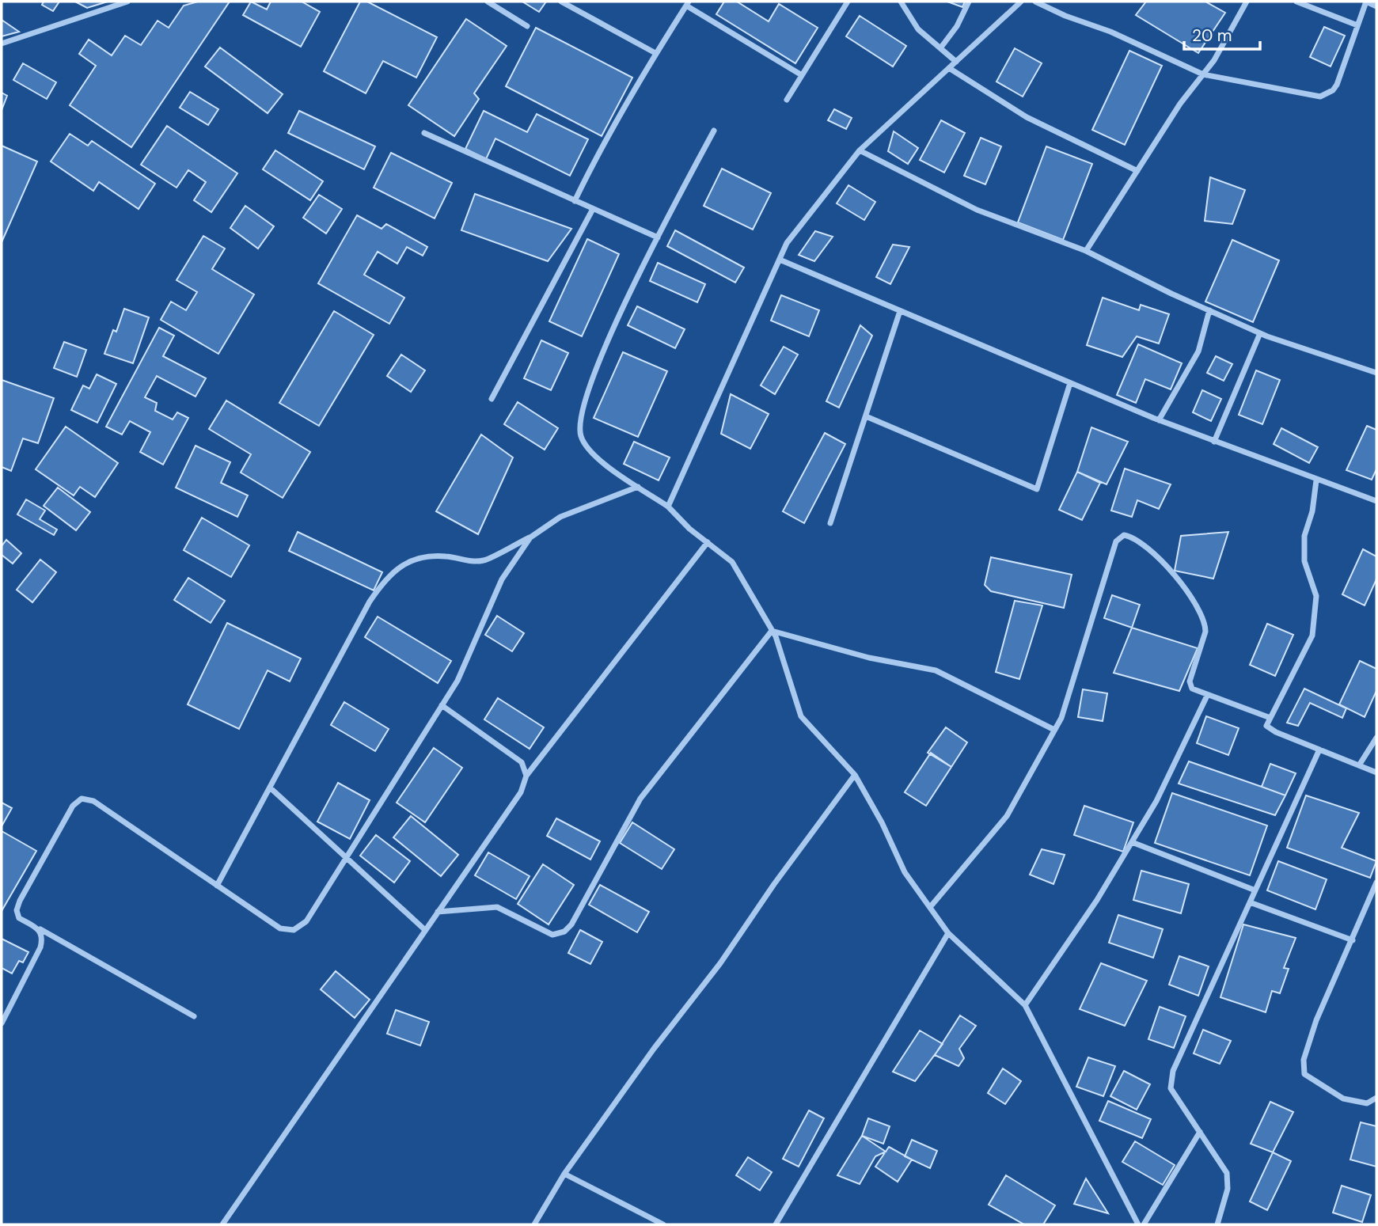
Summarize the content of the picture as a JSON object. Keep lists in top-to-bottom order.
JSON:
{
  "scale_bar": "20 m"
}
